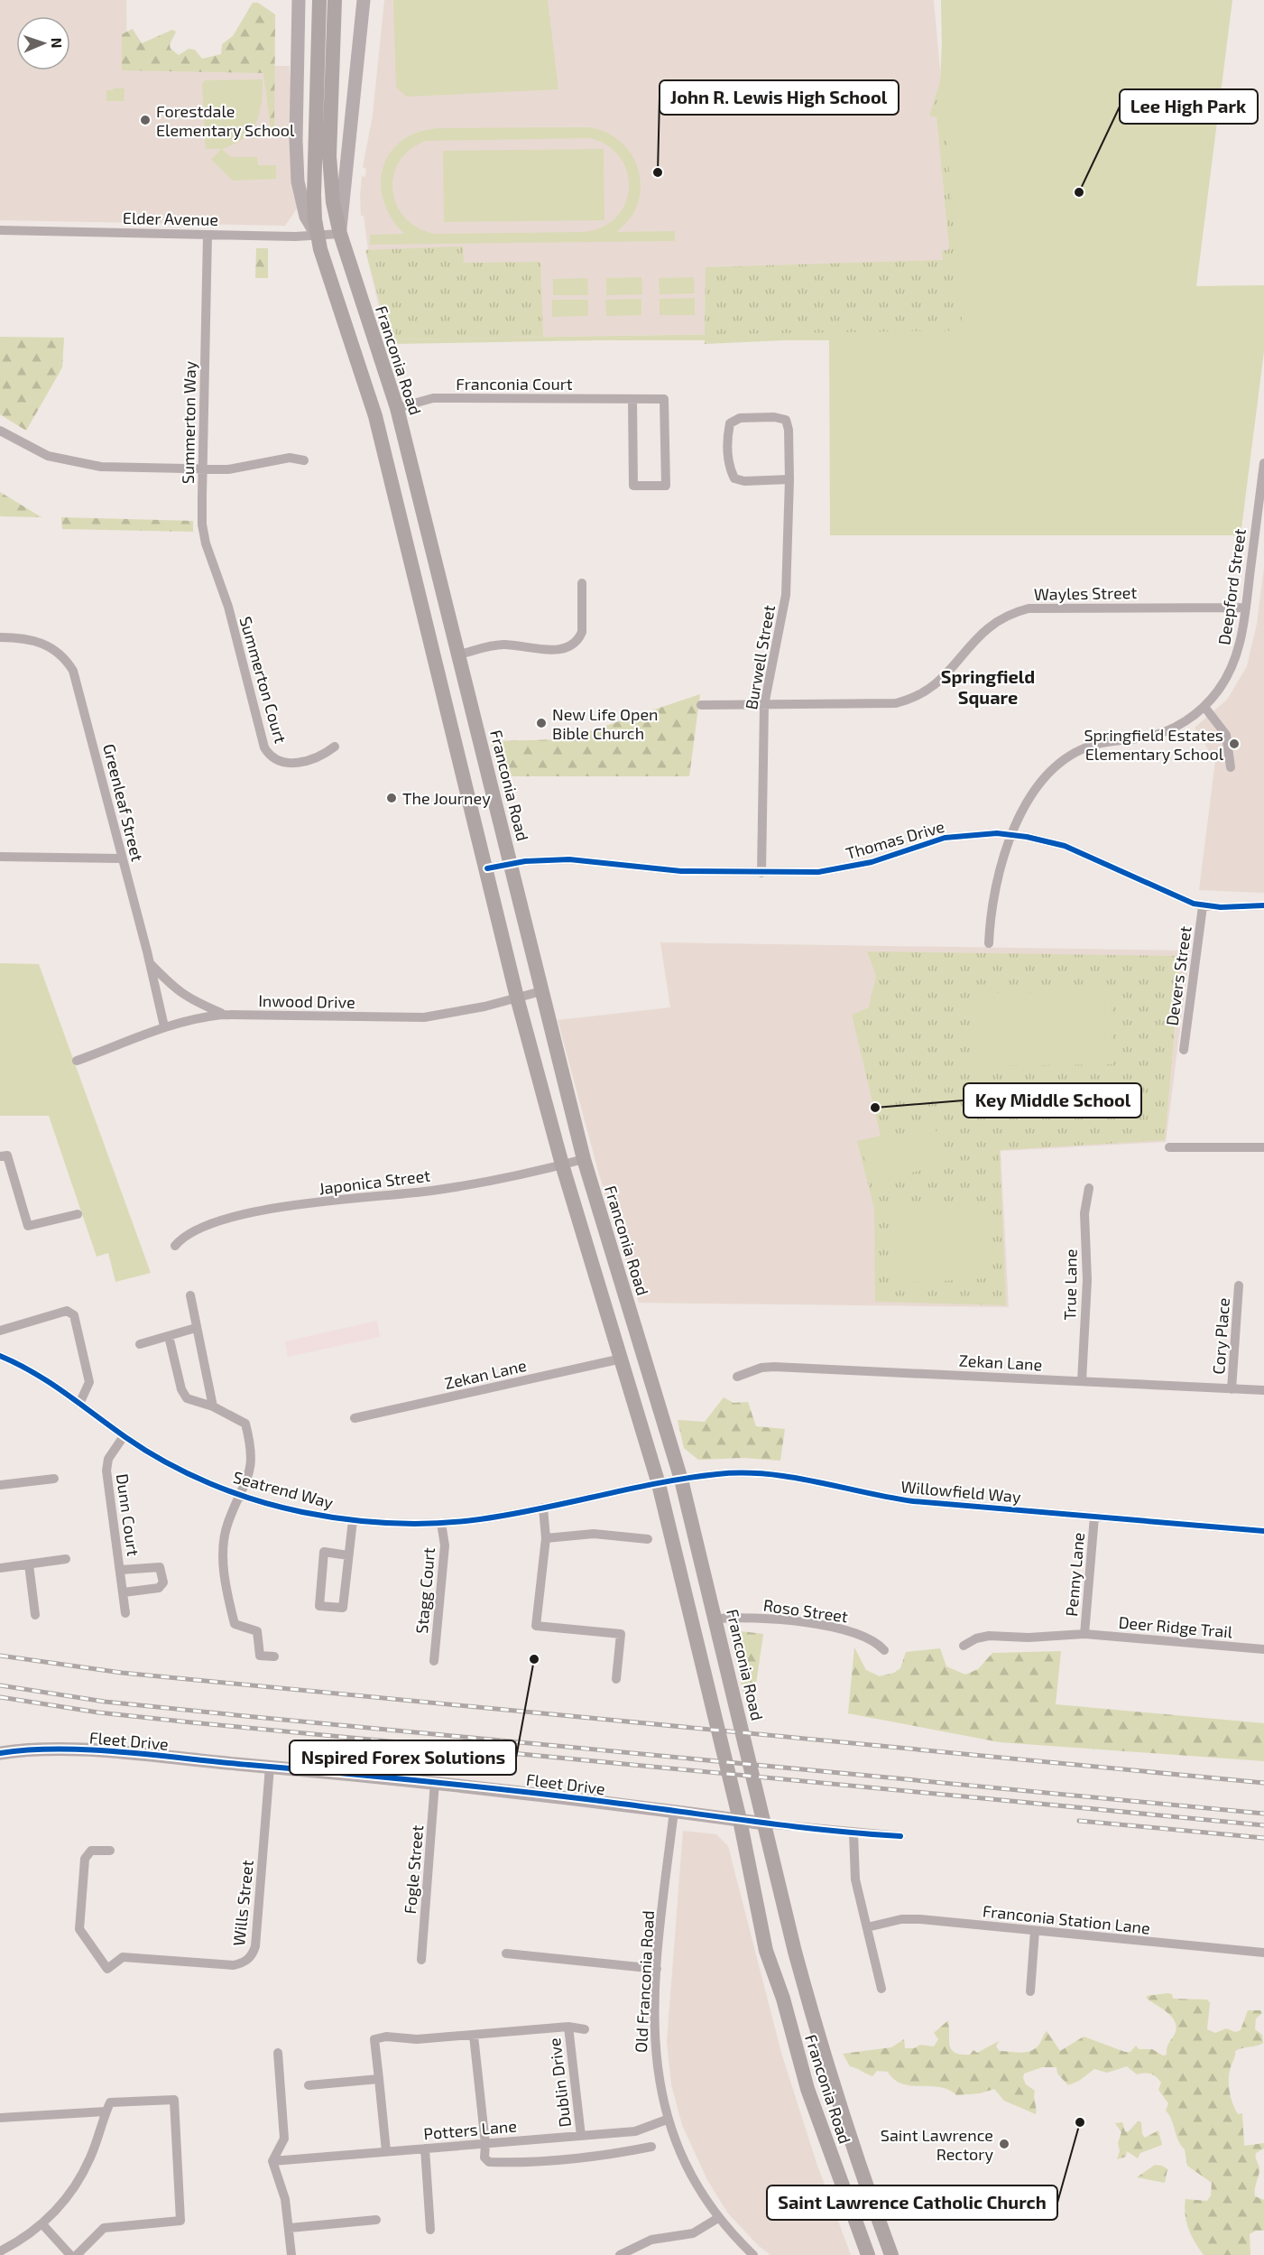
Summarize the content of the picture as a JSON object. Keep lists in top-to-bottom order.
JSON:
{
  "streets": {
    "main road": ["Franconia Road"],
    "street": [
      "Elder Avenue",
      "Franconia Court",
      "Summerton Way",
      "Deepford Street",
      "Wayles Street",
      "Burwell Street",
      "Summerton Court",
      "Greenleaf Street",
      "Thomas Drive",
      "Devers Street",
      "Inwood Drive",
      "Japonica Street",
      "True Lane",
      "Cory Place",
      "Zekan Lane",
      "Seatrend Way",
      "Willowfield Way",
      "Dunn Court",
      "Penny Lane",
      "Stagg Court",
      "Roso Street",
      "Deer Ridge Trail",
      "Fleet Drive",
      "Fogle Street",
      "Wills Street",
      "Franconia Station Lane",
      "Old Franconia Road",
      "Dublin Drive",
      "Potters Lane"
    ]
  },
  "crossings": [
    ["Elder Avenue", "Franconia Road"],
    ["Elder Avenue", "Summerton Way"],
    ["Franconia Road", "Franconia Court"],
    ["Franconia Road", "Thomas Drive"],
    ["Franconia Road", "Inwood Drive"],
    ["Franconia Road", "Japonica Street"],
    ["Franconia Road", "Zekan Lane"],
    ["Franconia Road", "Seatrend Way"],
    ["Franconia Road", "Willowfield Way"],
    ["Franconia Road", "Roso Street"],
    ["Franconia Road", "Fleet Drive"],
    ["Summerton Way", "Summerton Court"],
    ["Deepford Street", "Wayles Street"],
    ["Deepford Street", "Thomas Drive"],
    ["Wayles Street", "Burwell Street"],
    ["Burwell Street", "Thomas Drive"],
    ["Greenleaf Street", "Inwood Drive"],
    ["Thomas Drive", "Devers Street"],
    ["True Lane", "Zekan Lane"],
    ["Cory Place", "Zekan Lane"],
    ["Seatrend Way", "Willowfield Way"],
    ["Seatrend Way", "Dunn Court"],
    ["Seatrend Way", "Stagg Court"],
    ["Willowfield Way", "Penny Lane"],
    ["Penny Lane", "Deer Ridge Trail"],
    ["Fleet Drive", "Fogle Street"],
    ["Fleet Drive", "Wills Street"],
    ["Fleet Drive", "Old Franconia Road"],
    ["Old Franconia Road", "Potters Lane"],
    ["Dublin Drive", "Potters Lane"]
  ],
  "districts": ["Springfield Square"],
  "places": [
    "Forestdale Elementary School",
    "John R. Lewis High School",
    "Lee High Park",
    "New Life Open Bible Church",
    "Springfield Estates Elementary School",
    "The Journey",
    "Key Middle School",
    "Nspired Forex Solutions",
    "Saint Lawrence Catholic Church",
    "Saint Lawrence Rectory"
  ],
  "north": "right"
}
